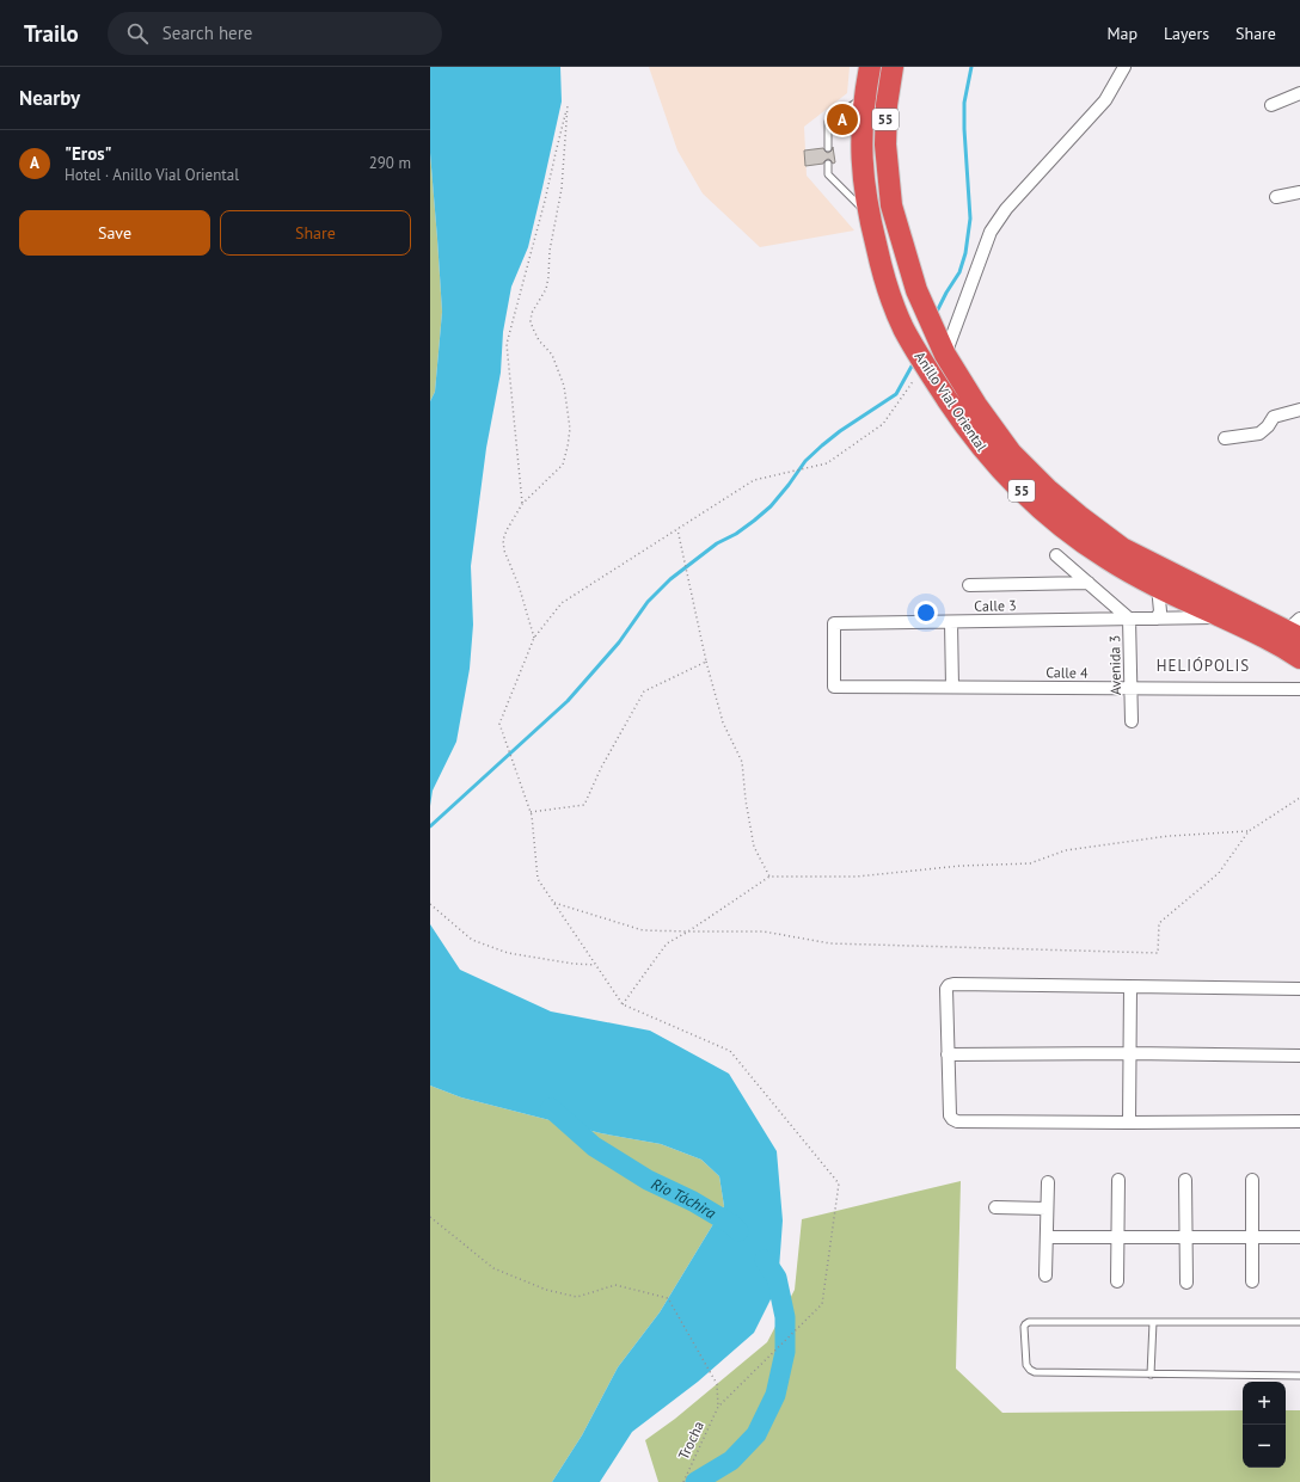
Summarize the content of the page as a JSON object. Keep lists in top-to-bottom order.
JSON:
{
  "streets": {
    "highway": ["55", "Anillo Vial Oriental"],
    "street": ["Calle 3", "Avenida 3", "Calle 4"],
    "path": ["Trocha"]
  },
  "crossings": [
    ["Anillo Vial Oriental", "Calle 3"],
    ["Calle 3", "Avenida 3"],
    ["Calle 3", "Calle 4"],
    ["Avenida 3", "Calle 4"]
  ],
  "districts": ["HELIÓPOLIS"],
  "water": ["Río Táchira"],
  "page": {
    "header": "Trailo",
    "search": "Search here",
    "nav": ["Map", "Layers", "Share"],
    "heading": "Nearby",
    "pins": "A",
    "list": [
      {
        "mark": "A",
        "name": "\"Eros\"",
        "note": "Hotel · Anillo Vial Oriental",
        "value": "290 m"
      }
    ],
    "buttons": ["Save", "Share"],
    "map_buttons": ["+", "−"]
  }
}
